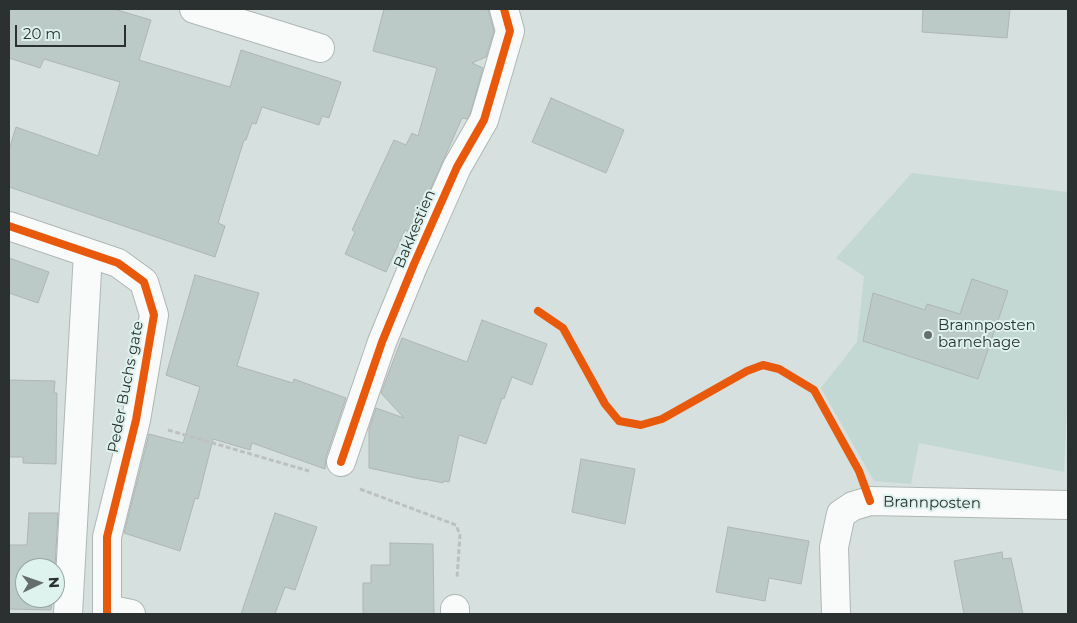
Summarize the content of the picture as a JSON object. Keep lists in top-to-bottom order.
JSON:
{
  "streets": {
    "street": ["Bakkestien", "Peder Buchs gate", "Brannposten"]
  },
  "places": ["Brannposten barnehage"],
  "scale_bar": "20 m",
  "north": "right"
}
